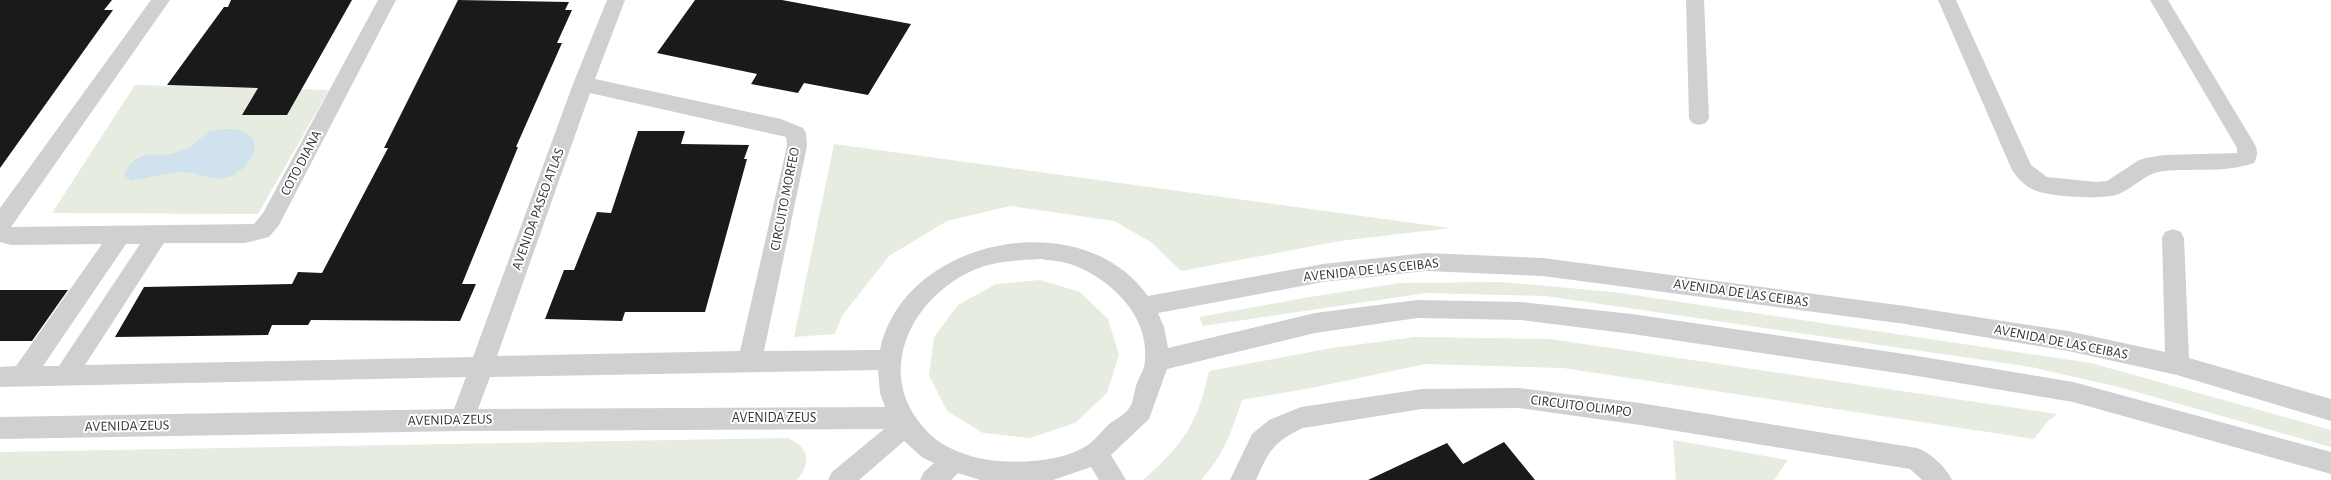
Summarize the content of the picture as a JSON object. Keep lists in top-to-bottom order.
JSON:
{
  "streets": {
    "street": [
      "COTO DIANA",
      "CIRCUITO MORFEO",
      "AVENIDA PASEO ATLAS",
      "AVENIDA DE LAS CEIBAS",
      "CIRCUITO OLIMPO",
      "AVENIDA ZEUS"
    ]
  },
  "crossings": [
    ["CIRCUITO MORFEO", "AVENIDA PASEO ATLAS"],
    ["AVENIDA PASEO ATLAS", "AVENIDA ZEUS"]
  ]
}
